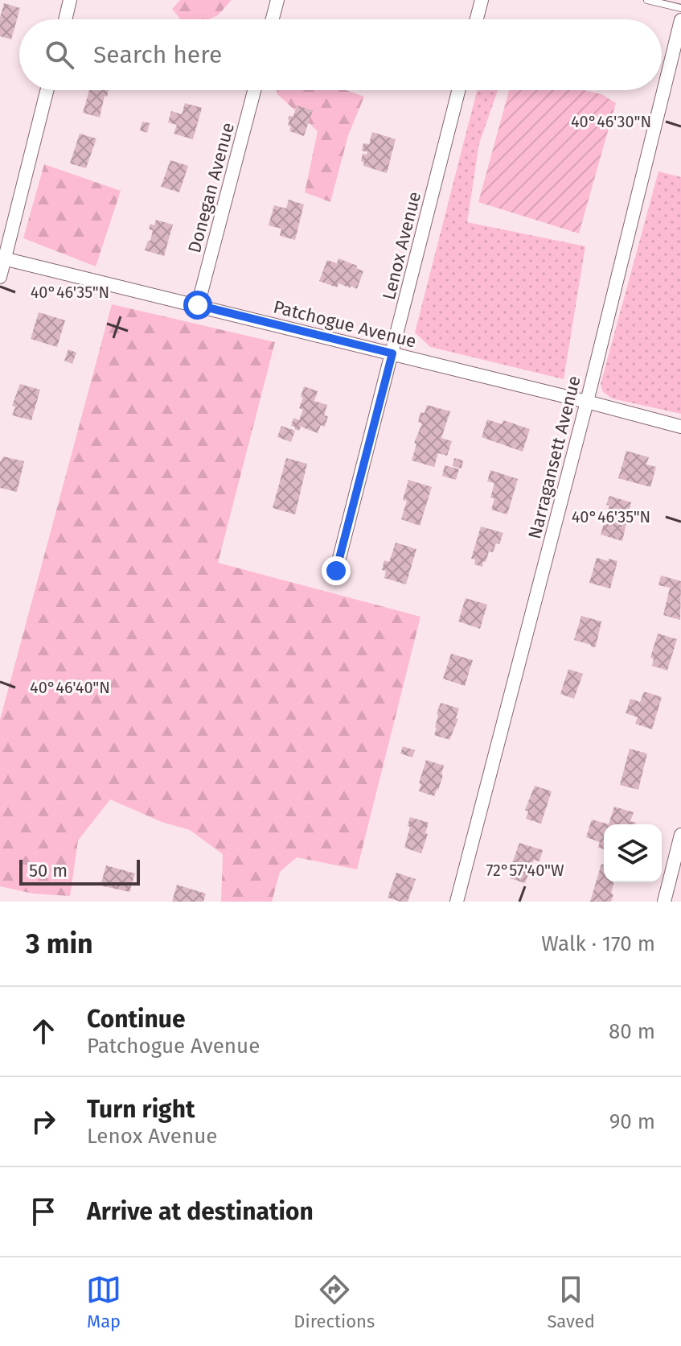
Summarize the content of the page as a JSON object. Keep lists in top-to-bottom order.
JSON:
{
  "streets": {
    "street": [
      "Donegan Avenue",
      "Lenox Avenue",
      "Patchogue Avenue",
      "Narragansett Avenue"
    ]
  },
  "crossings": [
    ["Donegan Avenue", "Patchogue Avenue"],
    ["Lenox Avenue", "Patchogue Avenue"],
    ["Patchogue Avenue", "Narragansett Avenue"]
  ],
  "scale_bar": "50 m",
  "page": {
    "search": "Search here",
    "scale": "50 m",
    "heading": ["3 min", "Walk · 170 m"],
    "list": [
      ["Continue", "Patchogue Avenue", "80 m"],
      ["Turn right", "Lenox Avenue", "90 m"],
      "Arrive at destination"
    ],
    "nav": ["Map", "Directions", "Saved"]
  },
  "coordinates": [
    "40°46'30\"N",
    "40°46'35\"N",
    "40°46'40\"N",
    "72°57'40\"W"
  ]
}
